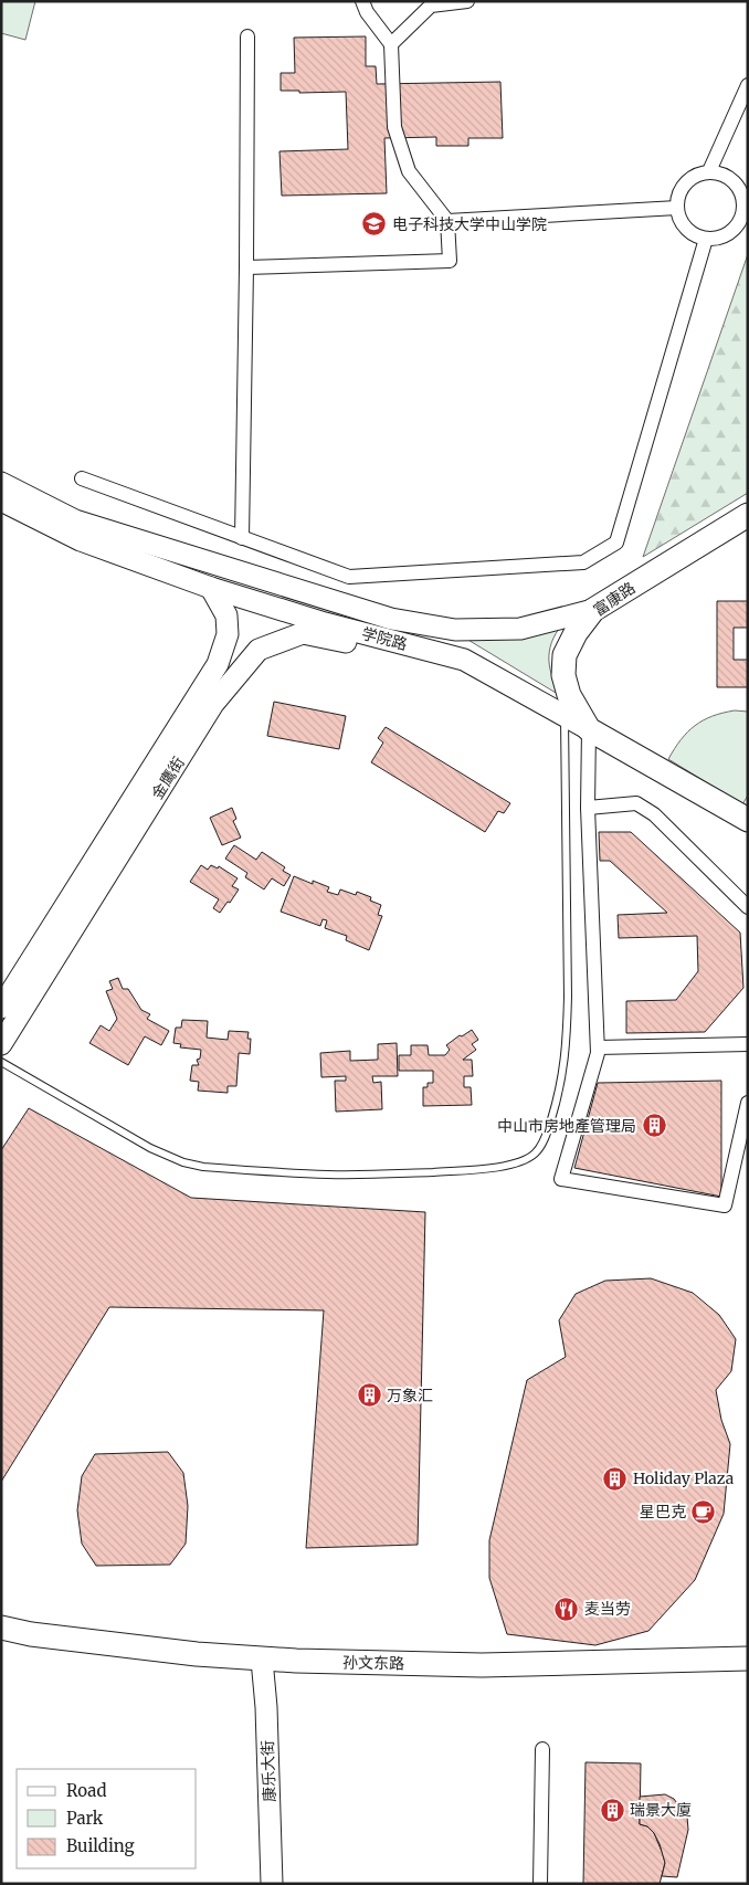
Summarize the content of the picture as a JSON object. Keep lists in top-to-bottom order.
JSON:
{
  "streets": {
    "main road": ["富康路", "学院路", "孙文东路"],
    "street": ["金鹰街", "康乐大街"]
  },
  "crossings": [
    ["富康路", "学院路"],
    ["学院路", "金鹰街"],
    ["孙文东路", "康乐大街"]
  ],
  "places": {
    "school or university": ["电子科技大学中山学院"],
    "building": [
      "中山市房地產管理局",
      "万象汇",
      "Holiday Plaza",
      "瑞景大廈"
    ],
    "cafe": ["星巴克"],
    "restaurant": ["麦当劳"]
  },
  "legend": ["Road", "Park", "Building"]
}
